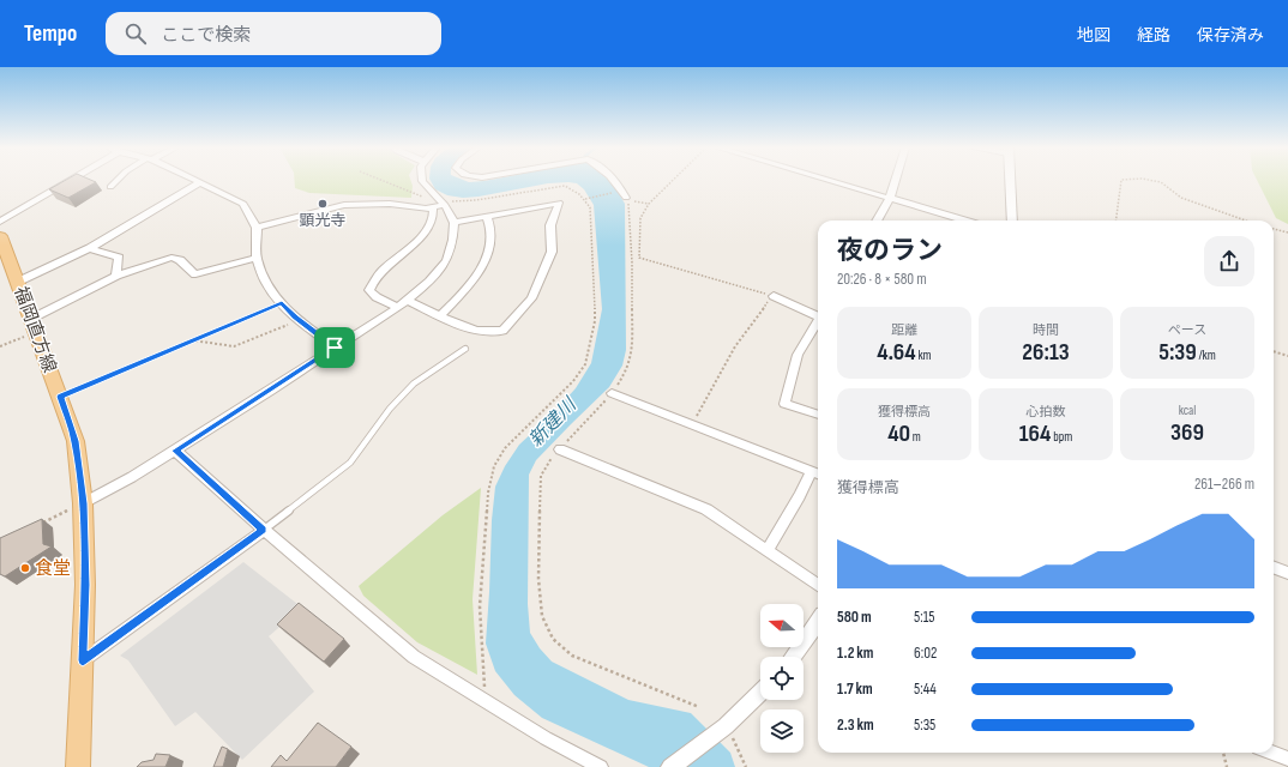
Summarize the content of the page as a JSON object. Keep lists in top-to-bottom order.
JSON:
{
  "streets": {
    "main road": ["福岡直方線"]
  },
  "water": ["新建川"],
  "places": ["顕光寺", "食堂"],
  "north": "left",
  "page": {
    "header": "Tempo",
    "search": "ここで検索",
    "nav": ["地図", "経路", "保存済み"],
    "heading": ["夜のラン", "20:26 · 8 × 580 m"],
    "stats": [
      ["距離", "4.64 km"],
      ["時間", "26:13"],
      ["ペース", "5:39 /km"],
      ["獲得標高", "40 m"],
      ["心拍数", "164 bpm"],
      ["kcal", "369"]
    ],
    "chart": ["獲得標高", "261–266 m"],
    "list": [
      {
        "name": "580 m",
        "note": "5:15"
      },
      {
        "name": "1.2 km",
        "note": "6:02"
      },
      {
        "name": "1.7 km",
        "note": "5:44"
      },
      {
        "name": "2.3 km",
        "note": "5:35"
      }
    ]
  }
}
